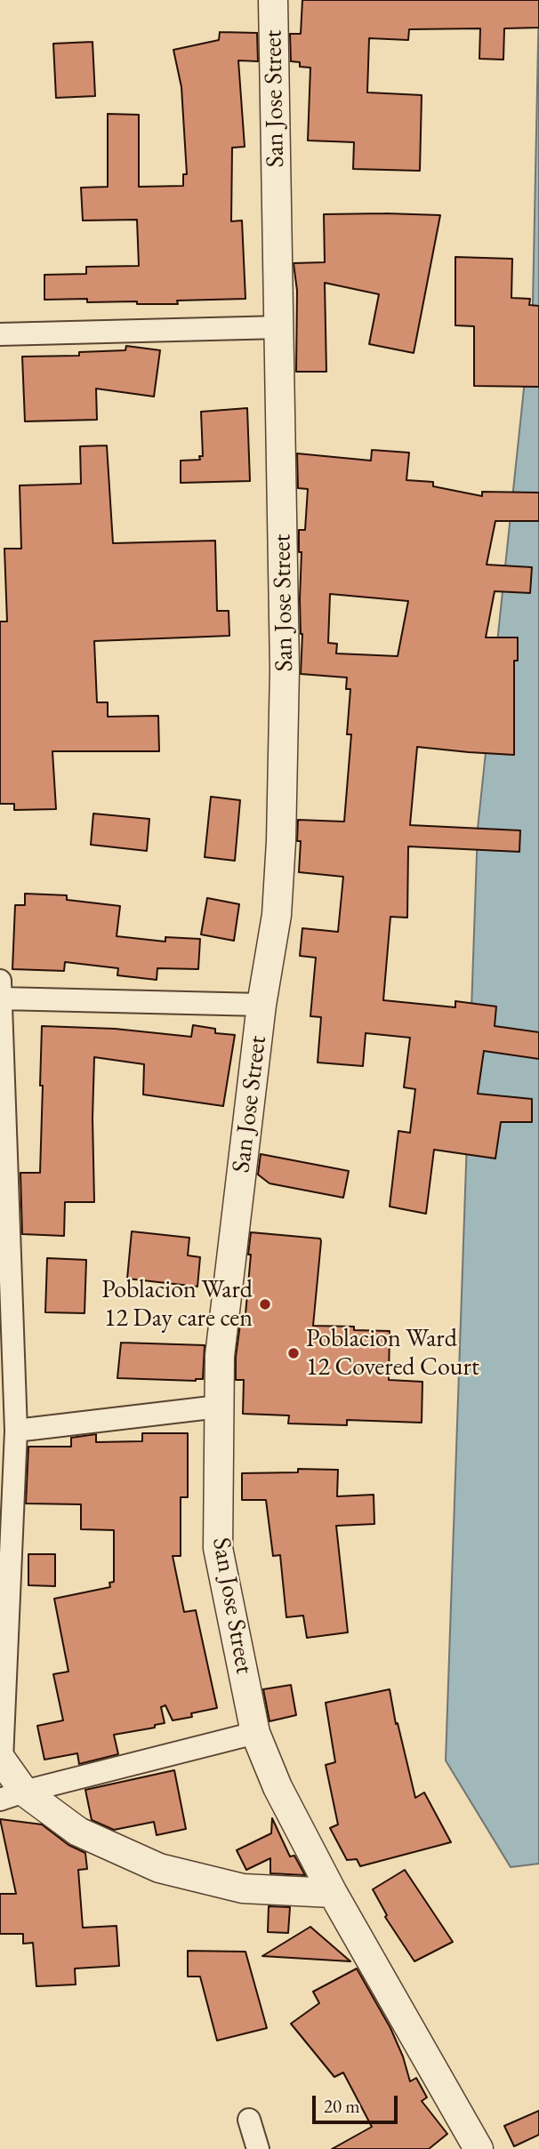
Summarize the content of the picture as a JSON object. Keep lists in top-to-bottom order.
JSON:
{
  "streets": {
    "street": ["San Jose Street"]
  },
  "places": ["Poblacion Ward 12 Day care cen", "Poblacion Ward 12 Covered Court"],
  "scale_bar": "20 m"
}
